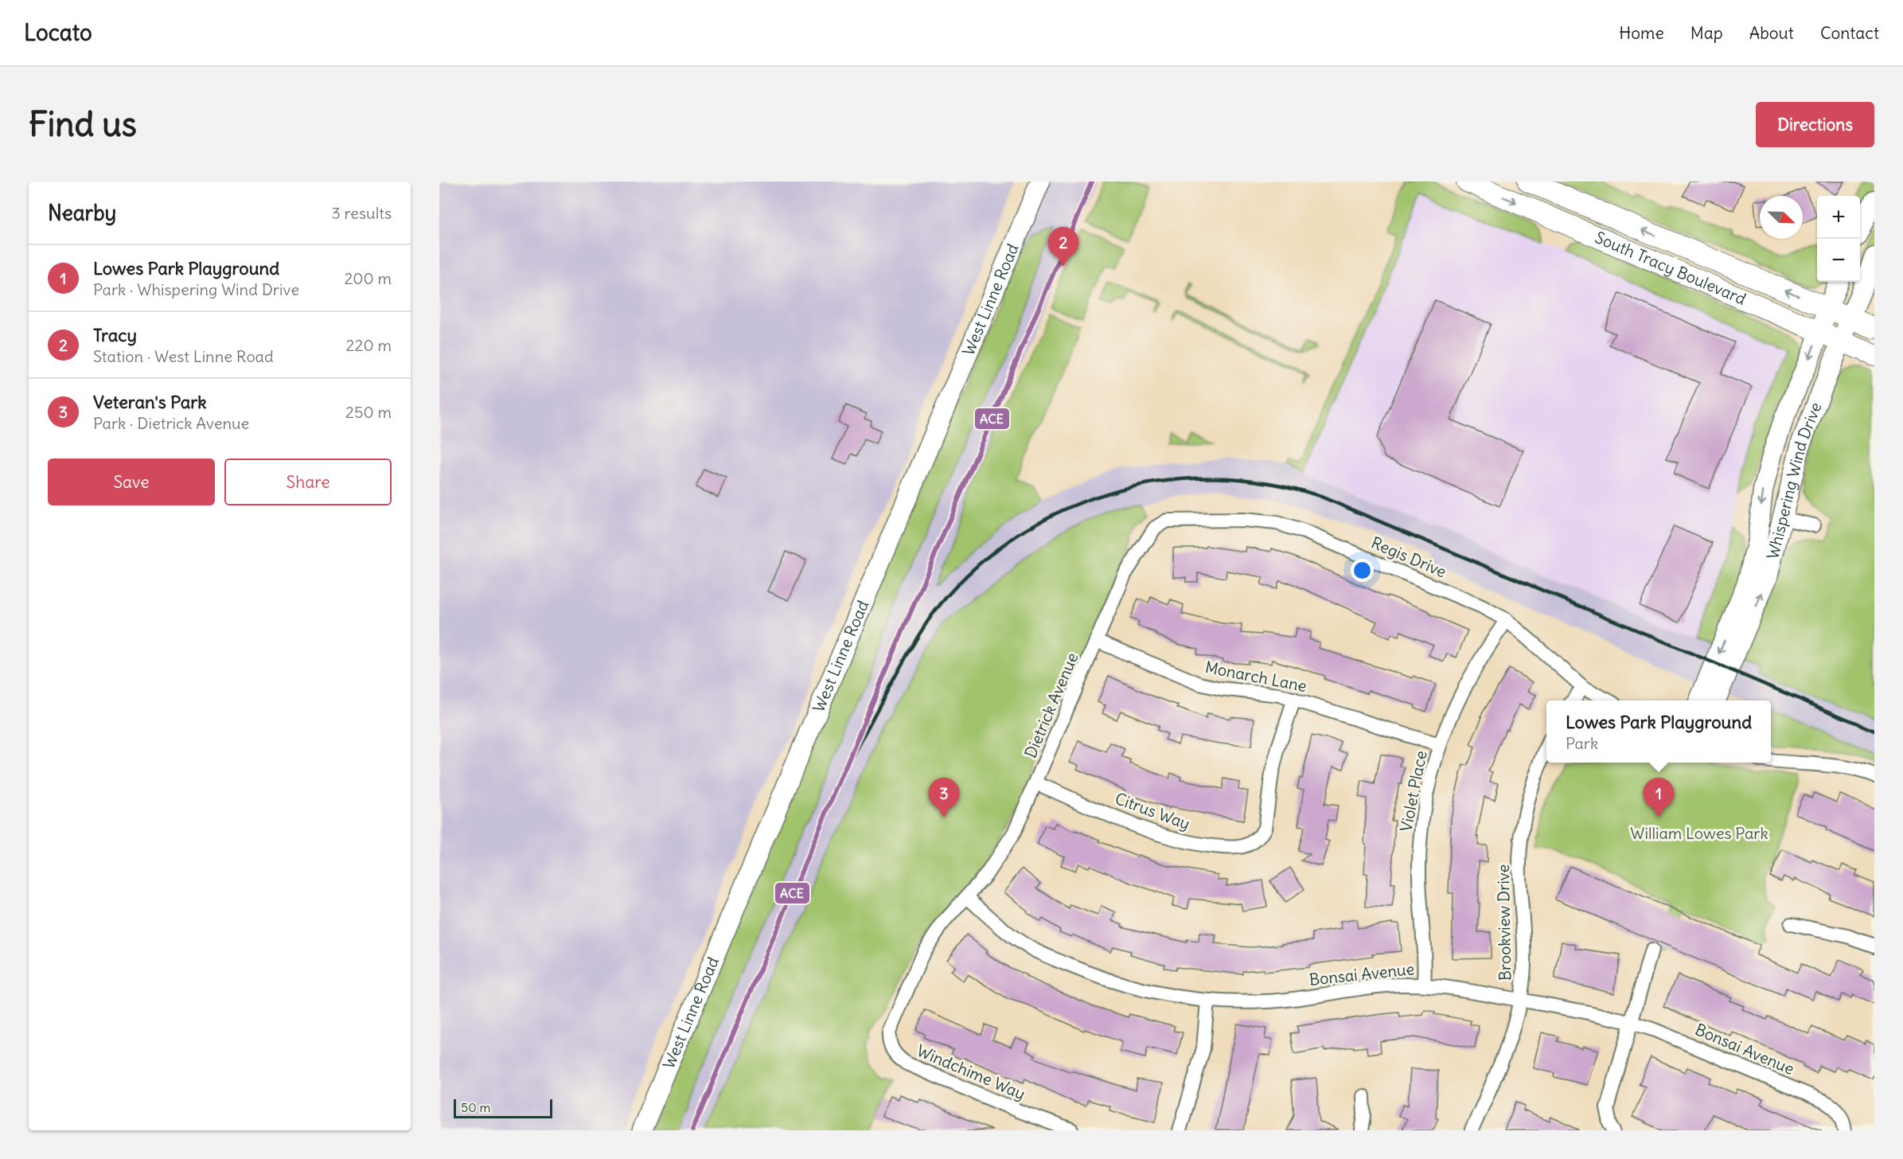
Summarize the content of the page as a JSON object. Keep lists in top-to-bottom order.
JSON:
{
  "streets": {
    "main road": ["South Tracy Boulevard"],
    "street": [
      "West Linne Road",
      "Whispering Wind Drive",
      "Regis Drive",
      "Monarch Lane",
      "Dietrick Avenue",
      "Violet Place",
      "Citrus Way",
      "Brookview Drive",
      "Bonsai Avenue",
      "Windchime Way"
    ]
  },
  "crossings": [
    ["South Tracy Boulevard", "Whispering Wind Drive"],
    ["Regis Drive", "Dietrick Avenue"],
    ["Regis Drive", "Violet Place"],
    ["Monarch Lane", "Dietrick Avenue"],
    ["Monarch Lane", "Violet Place"],
    ["Monarch Lane", "Citrus Way"],
    ["Dietrick Avenue", "Citrus Way"],
    ["Dietrick Avenue", "Bonsai Avenue"],
    ["Dietrick Avenue", "Windchime Way"],
    ["Violet Place", "Bonsai Avenue"],
    ["Brookview Drive", "Bonsai Avenue"],
    ["Bonsai Avenue", "Windchime Way"]
  ],
  "parks": ["William Lowes Park"],
  "lines": ["transit line ACE"],
  "scale_bar": "50 m",
  "north": "bottom right",
  "page": {
    "header": "Locato",
    "nav": [
      "Home",
      "Map",
      "About",
      "Contact"
    ],
    "buttons": [
      "Directions",
      ["Save", "Share"]
    ],
    "title": "Find us",
    "heading": ["Nearby", "3 results"],
    "map_buttons": ["+", "−"],
    "pins": ["2", "1", "3"],
    "list": [
      {
        "mark": "1",
        "name": "Lowes Park Playground",
        "note": "Park · Whispering Wind Drive",
        "value": "200 m"
      },
      {
        "mark": "2",
        "name": "Tracy",
        "note": "Station · West Linne Road",
        "value": "220 m"
      },
      {
        "mark": "3",
        "name": "Veteran's Park",
        "note": "Park · Dietrick Avenue",
        "value": "250 m"
      }
    ],
    "popup": ["Lowes Park Playground", "Park"],
    "scale": "50 m"
  }
}
